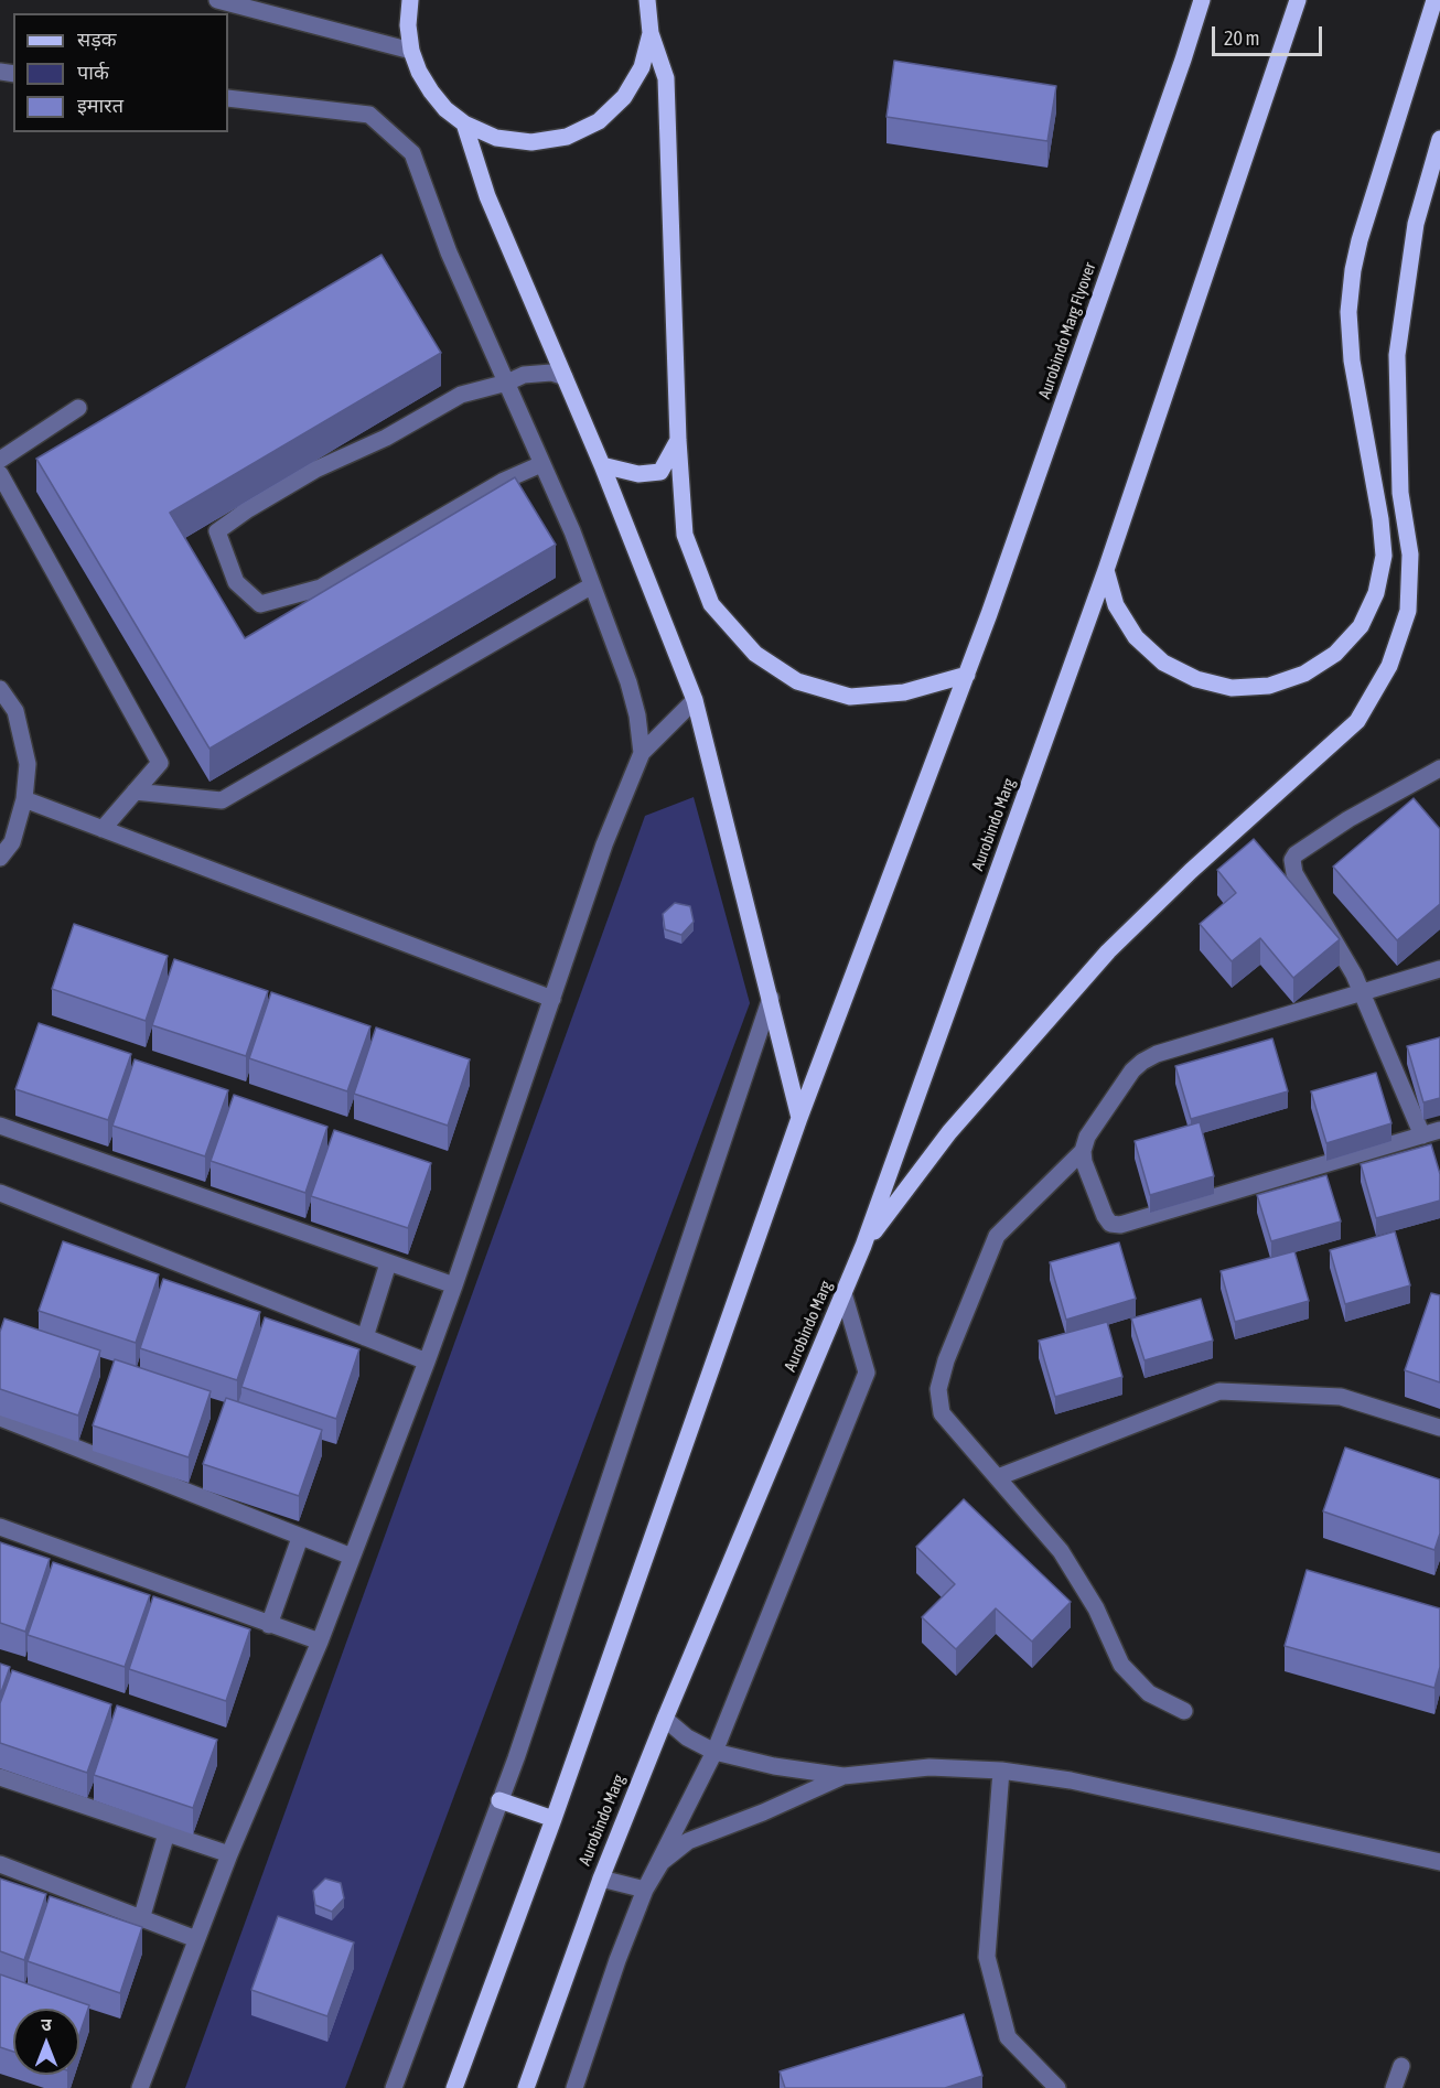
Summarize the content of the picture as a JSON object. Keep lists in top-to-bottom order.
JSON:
{
  "streets": {
    "main road": ["Aurobindo Marg Flyover", "Aurobindo Marg"]
  },
  "legend": ["सड़क", "पार्क", "इमारत"],
  "scale_bar": "20 m",
  "north": "top"
}
